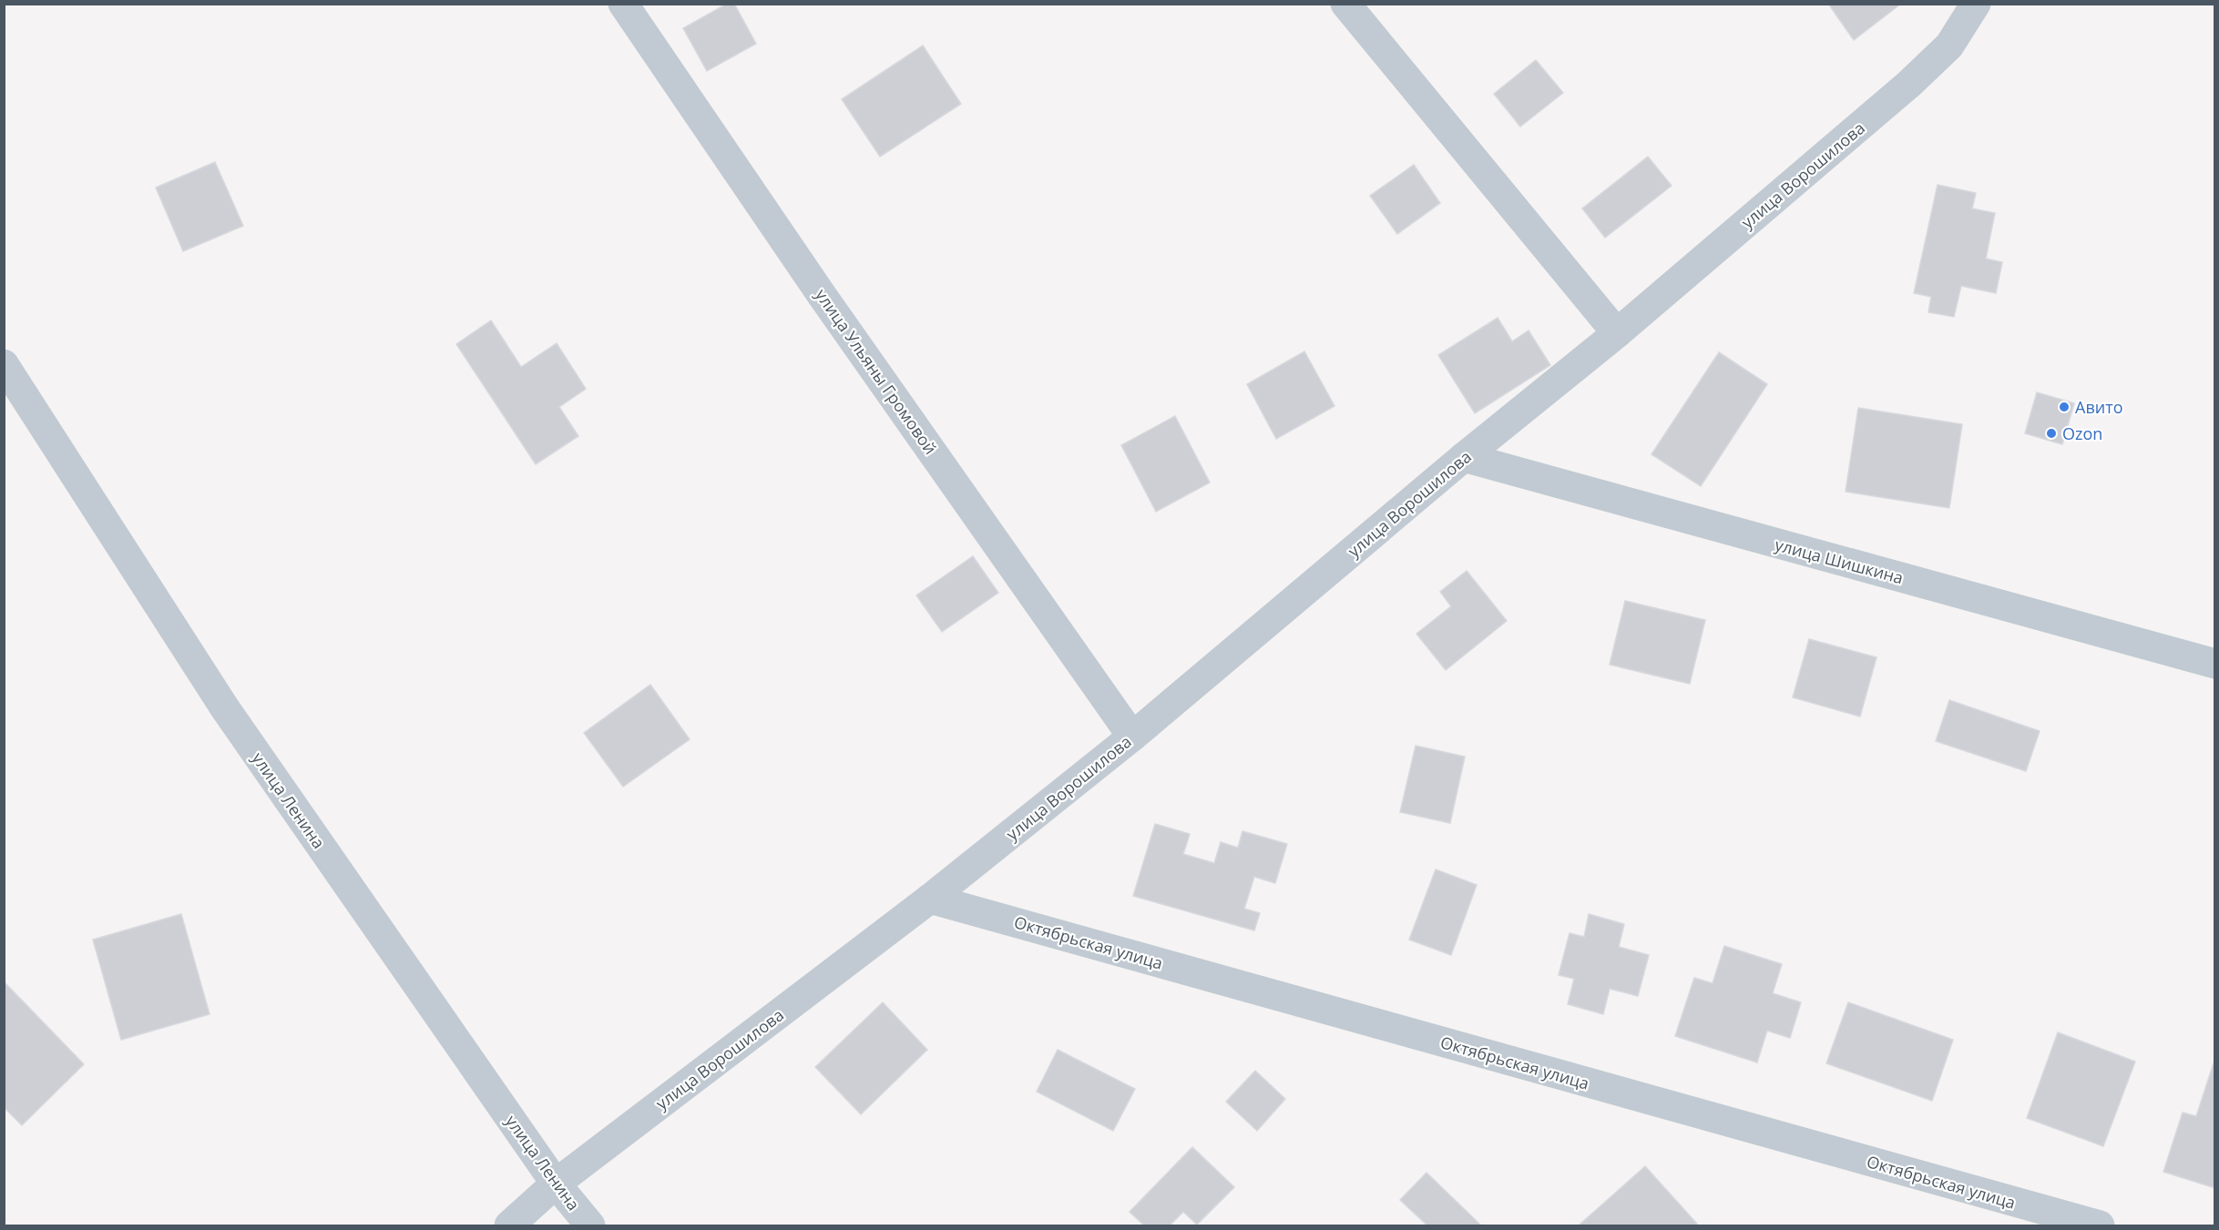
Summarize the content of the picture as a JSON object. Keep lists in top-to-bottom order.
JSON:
{
  "streets": {
    "street": [
      "улица Ворошилова",
      "улица Ульяны Громовой",
      "улица Шишкина",
      "улица Ленина",
      "Октябрьская улица"
    ]
  },
  "crossings": [
    ["улица Ворошилова", "улица Ульяны Громовой"],
    ["улица Ворошилова", "улица Шишкина"],
    ["улица Ворошилова", "улица Ленина"],
    ["улица Ворошилова", "Октябрьская улица"]
  ],
  "places": ["Авито", "Ozon"]
}
